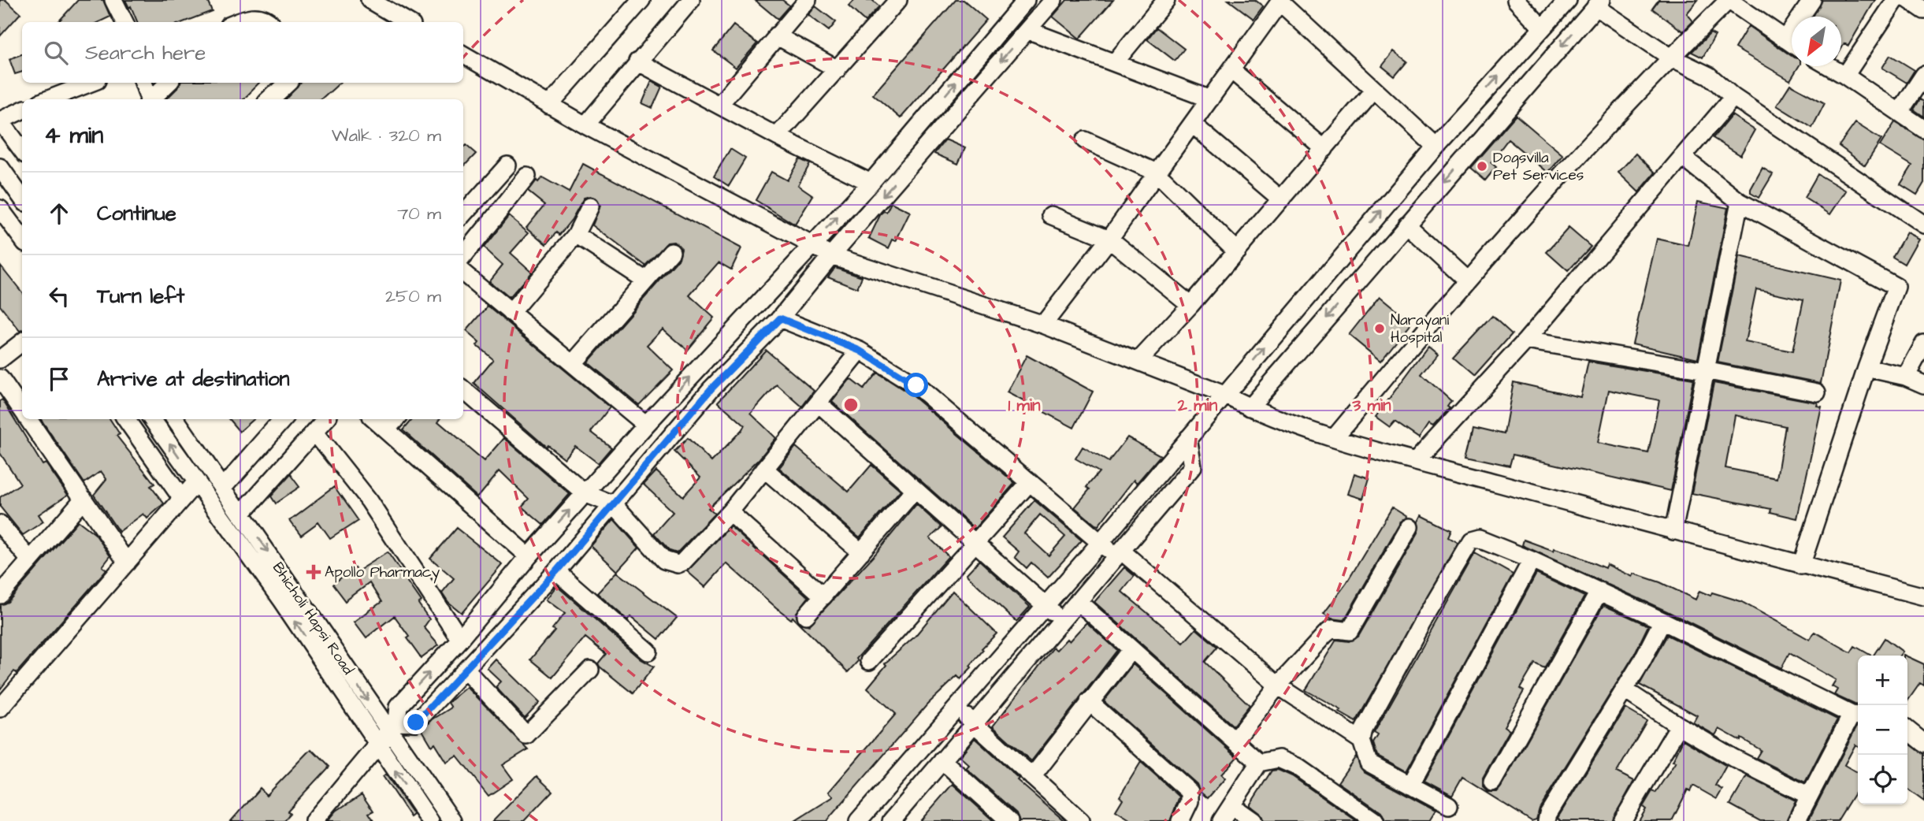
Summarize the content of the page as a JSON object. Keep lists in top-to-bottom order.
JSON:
{
  "streets": {
    "street": ["Bhicholi Hapsi Road"]
  },
  "places": {
    "other": ["Dogsvilla Pet Services", "Narayani Hospital"],
    "health": ["Apollo Pharmacy"]
  },
  "north": "bottom left",
  "page": {
    "search": "Search here",
    "heading": ["4 min", "Walk · 320 m"],
    "list": [
      ["Continue", "70 m"],
      ["Turn left", "250 m"],
      "Arrive at destination"
    ],
    "map_buttons": ["+", "−"]
  },
  "rings": ["1 min", "2 min", "3 min"]
}
